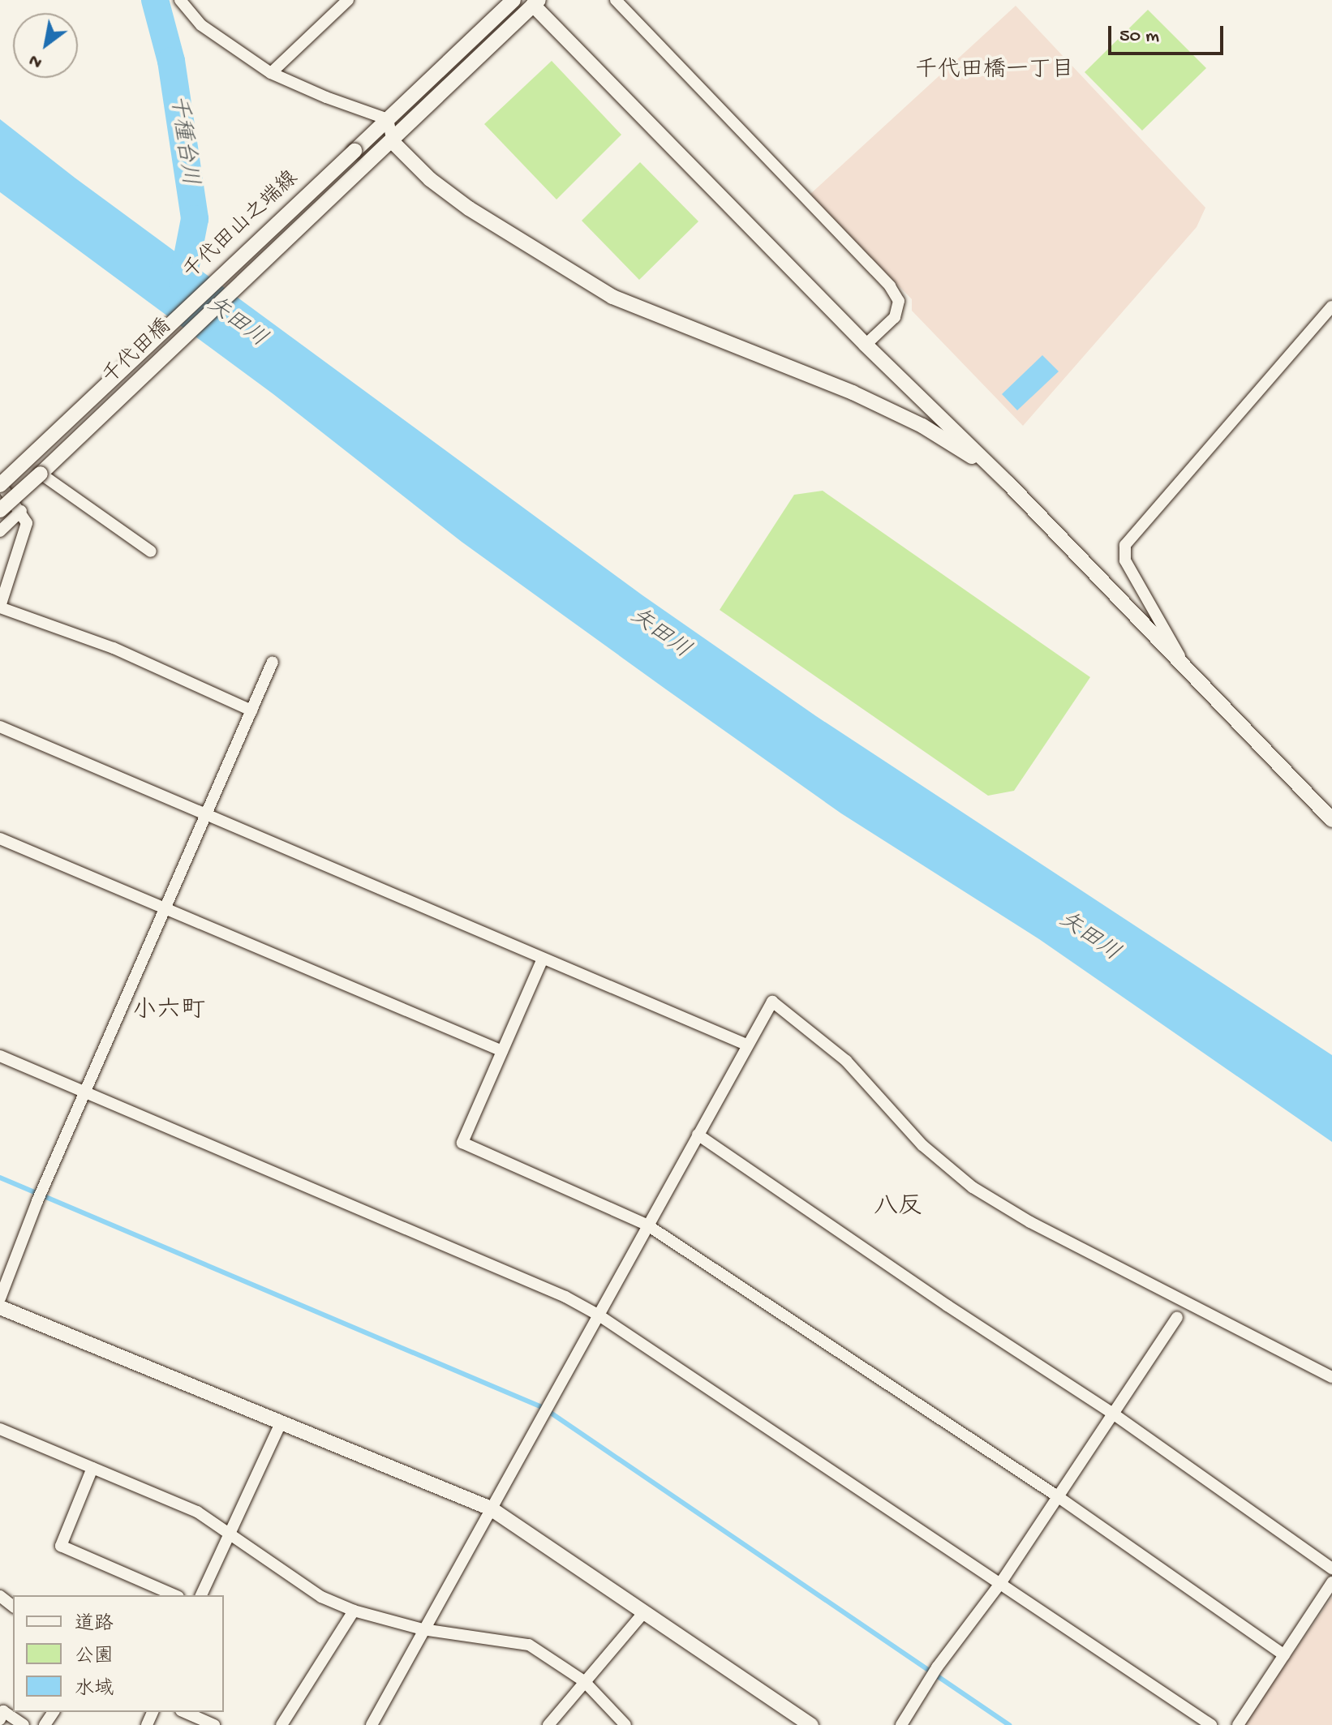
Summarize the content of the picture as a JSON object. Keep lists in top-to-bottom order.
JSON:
{
  "streets": {
    "street": ["千代田山之端線", "千代田橋"]
  },
  "districts": ["千代田橋一丁目", "小六町", "八反"],
  "water": ["千種台川", "矢田川"],
  "legend": ["道路", "公園", "水域"],
  "scale_bar": "50 m",
  "north": "bottom left"
}
